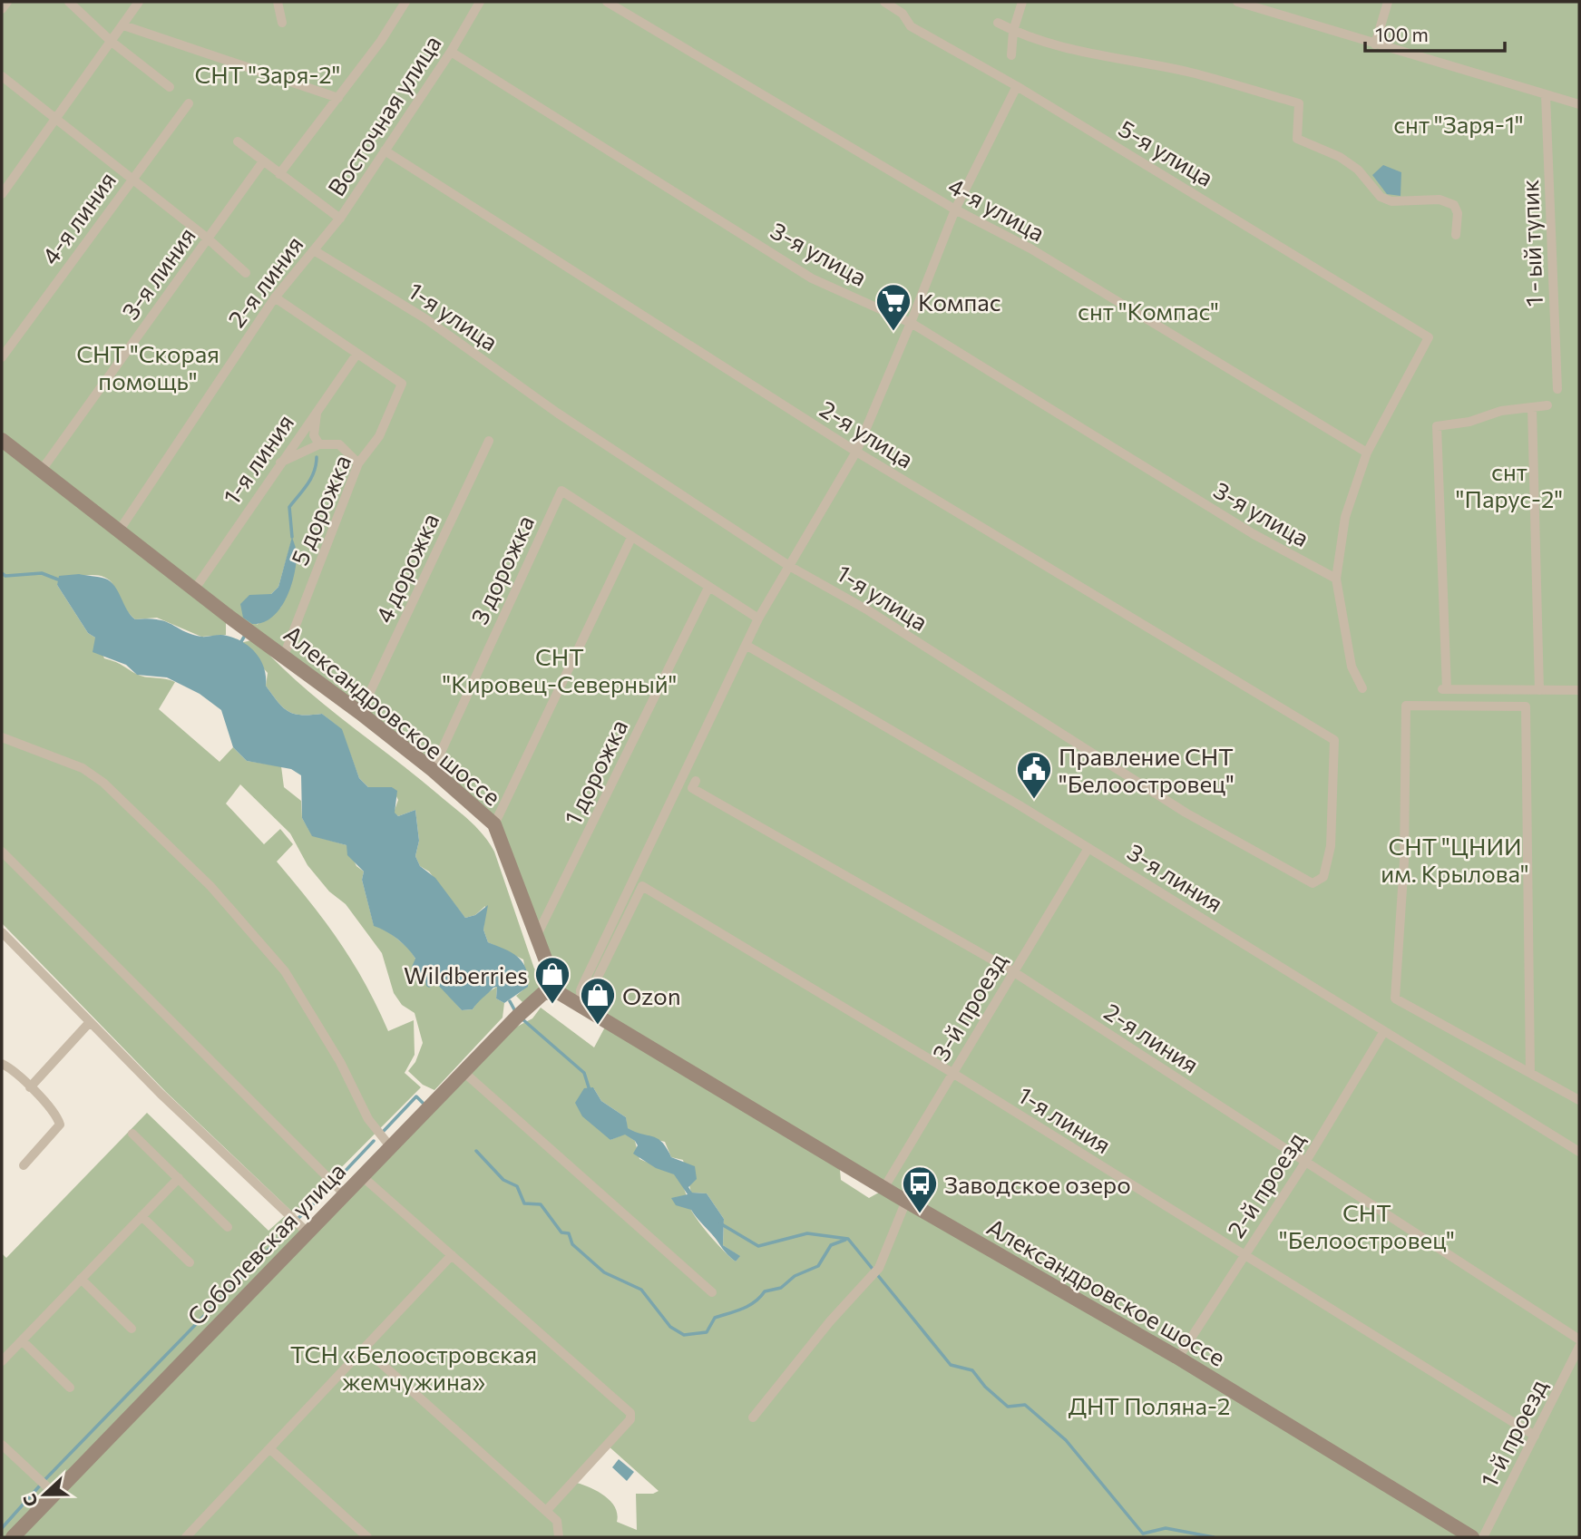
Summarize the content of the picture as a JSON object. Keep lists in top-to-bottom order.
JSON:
{
  "streets": {
    "street": [
      "Восточная улица",
      "5-я улица",
      "4-я улица",
      "4-я линия",
      "1 - ый тупик",
      "3-я улица",
      "3-я линия",
      "2-я линия",
      "1-я улица",
      "2-я улица",
      "1-я линия",
      "5 дорожка",
      "4 дорожка",
      "3 дорожка",
      "Александровское шоссе",
      "1 дорожка",
      "3-й проезд",
      "2-й проезд",
      "Соболевская улица",
      "1-й проезд"
    ]
  },
  "crossings": [
    ["Восточная улица", "3-я улица"],
    ["Восточная улица", "2-я линия"],
    ["Восточная улица", "2-я улица"],
    ["5-я улица", "4-я улица"],
    ["3-я линия", "Александровское шоссе"],
    ["3-я линия", "3-й проезд"],
    ["3-я линия", "2-й проезд"],
    ["2-я линия", "1-я улица"],
    ["2-я линия", "Александровское шоссе"],
    ["2-я линия", "3-й проезд"],
    ["2-я линия", "2-й проезд"],
    ["1-я улица", "2-я улица"],
    ["1-я линия", "5 дорожка"],
    ["1-я линия", "Александровское шоссе"],
    ["1-я линия", "3-й проезд"],
    ["1-я линия", "2-й проезд"],
    ["1-я линия", "1-й проезд"],
    ["5 дорожка", "Александровское шоссе"],
    ["4 дорожка", "Александровское шоссе"],
    ["3 дорожка", "Александровское шоссе"],
    ["Александровское шоссе", "1 дорожка"],
    ["Александровское шоссе", "3-й проезд"],
    ["Александровское шоссе", "2-й проезд"],
    ["Александровское шоссе", "Соболевская улица"]
  ],
  "parks": [
    "СНТ \"Заря-2\"",
    "снт \"Заря-1\"",
    "снт \"Компас\"",
    "СНТ \"Скорая помощь\"",
    "снт \"Парус-2\"",
    "СНТ \"Кировец-Северный\"",
    "СНТ \"ЦНИИ им. Крылова\"",
    "СНТ \"Белоостровец\"",
    "ТСН «Белоостровская жемчужина»",
    "ДНТ Поляна-2"
  ],
  "places": {
    "supermarket": ["Компас"],
    "public building": ["Правление СНТ \"Белоостровец\""],
    "shop": ["Wildberries", "Ozon"],
    "bus stop": ["Заводское озеро"]
  },
  "scale_bar": "100 m",
  "north": "left"
}
